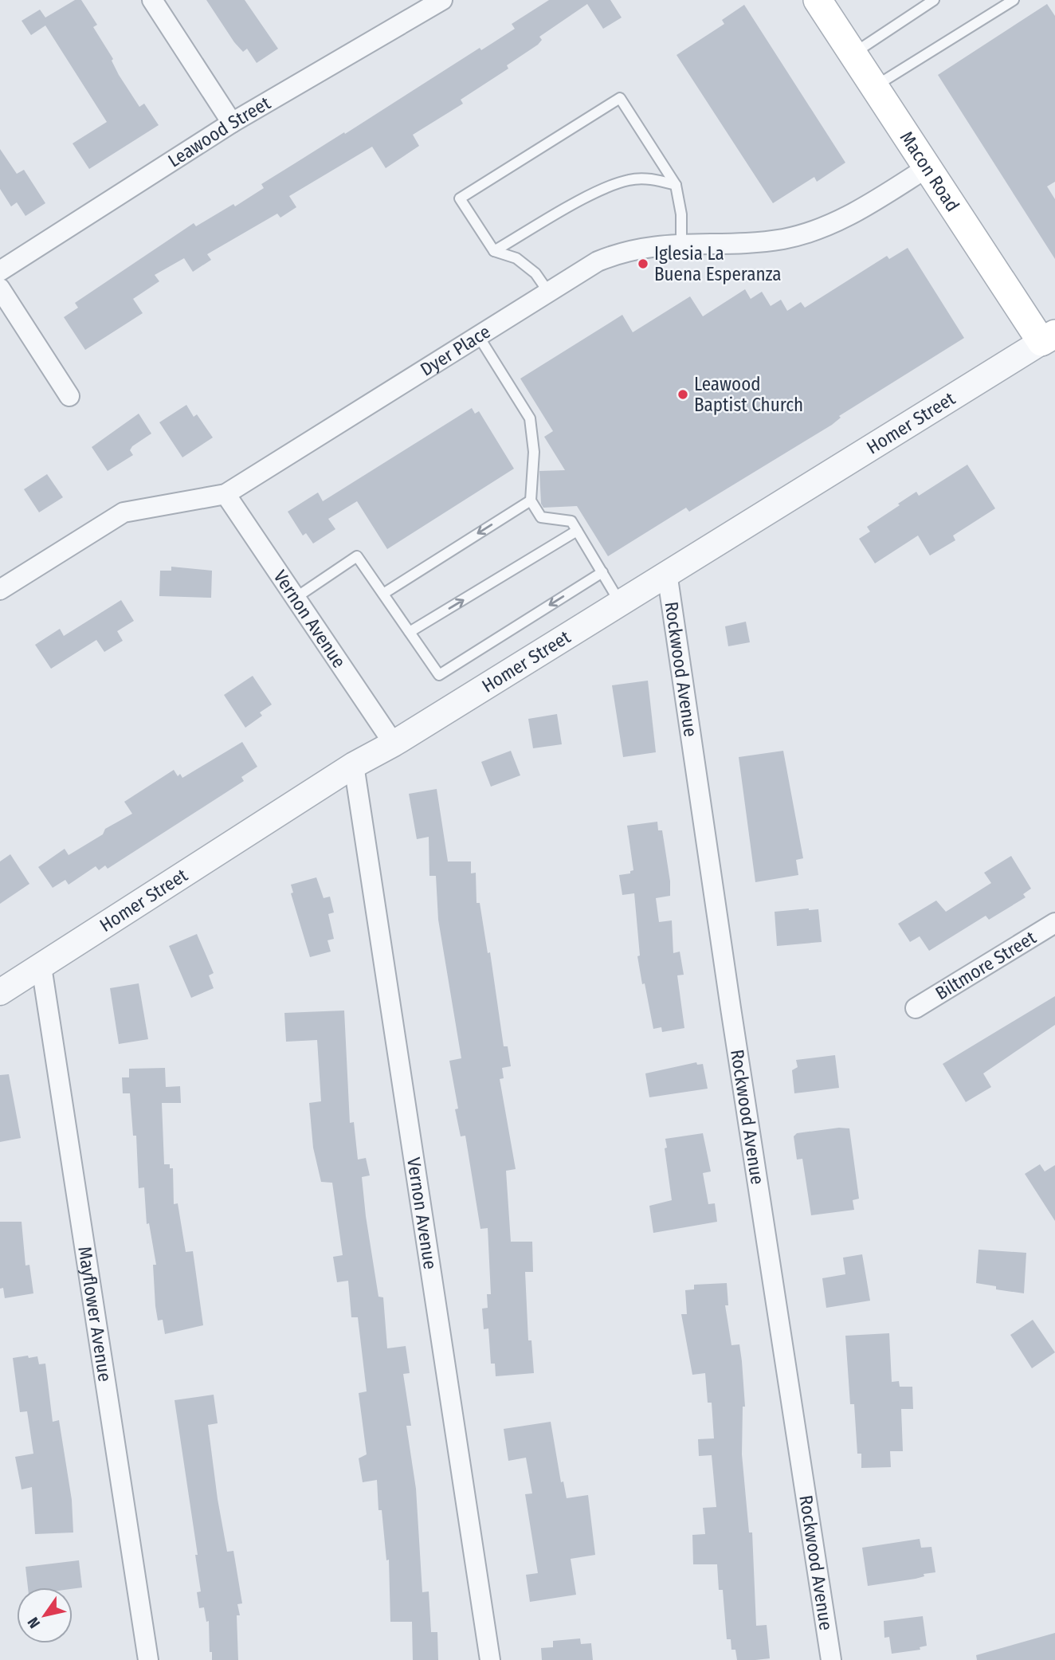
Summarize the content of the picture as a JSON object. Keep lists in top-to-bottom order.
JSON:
{
  "streets": {
    "main road": ["Macon Road"],
    "street": [
      "Leawood Street",
      "Dyer Place",
      "Homer Street",
      "Vernon Avenue",
      "Rockwood Avenue",
      "Biltmore Street",
      "Mayflower Avenue"
    ]
  },
  "crossings": [
    ["Macon Road", "Dyer Place"],
    ["Macon Road", "Homer Street"],
    ["Dyer Place", "Vernon Avenue"],
    ["Homer Street", "Vernon Avenue"],
    ["Homer Street", "Rockwood Avenue"],
    ["Homer Street", "Mayflower Avenue"]
  ],
  "places": ["Iglesia La Buena Esperanza", "Leawood Baptist Church"],
  "north": "bottom left"
}
